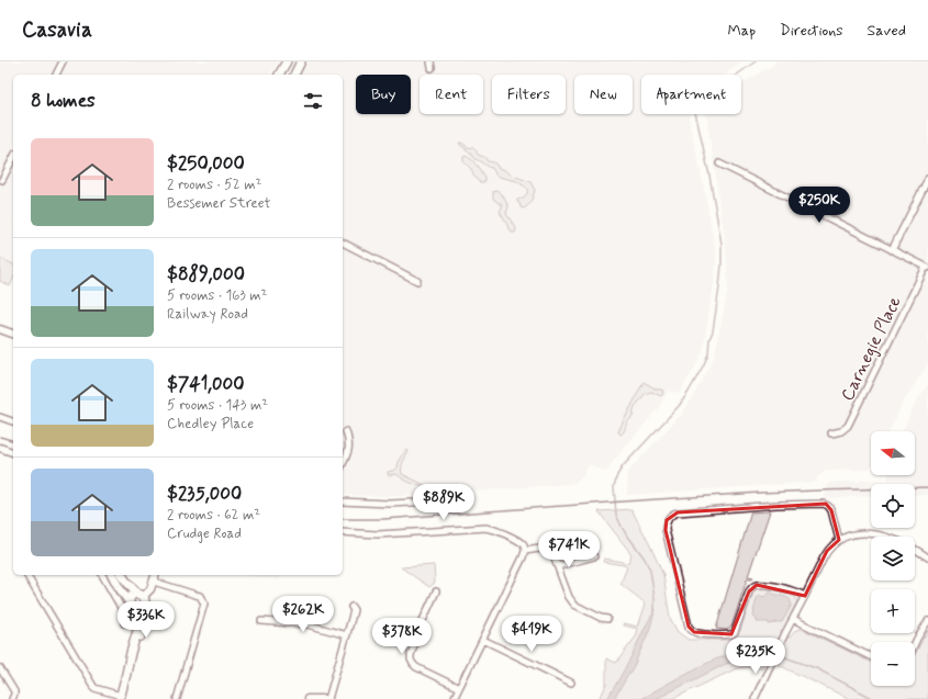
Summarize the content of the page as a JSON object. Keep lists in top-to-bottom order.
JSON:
{
  "streets": {
    "street": ["Carnegie Place"]
  },
  "north": "left",
  "page": {
    "header": "Casavia",
    "nav": ["Map", "Directions", "Saved"],
    "chip": [
      "Buy",
      "Rent",
      "Filters",
      "New",
      "Apartment"
    ],
    "heading": "8 homes",
    "list": [
      {
        "name": "$250,000",
        "note": "2 rooms · 52 m² · Bessemer Street"
      },
      {
        "name": "$889,000",
        "note": "5 rooms · 163 m² · Railway Road"
      },
      {
        "name": "$741,000",
        "note": "5 rooms · 143 m² · Chedley Place"
      },
      {
        "name": "$235,000",
        "note": "2 rooms · 62 m² · Crudge Road"
      }
    ],
    "price": [
      "$250K",
      "$889K",
      "$741K",
      "$262K",
      "$336K",
      "$419K",
      "$378K",
      "$235K"
    ],
    "map_buttons": ["+", "−"]
  }
}
